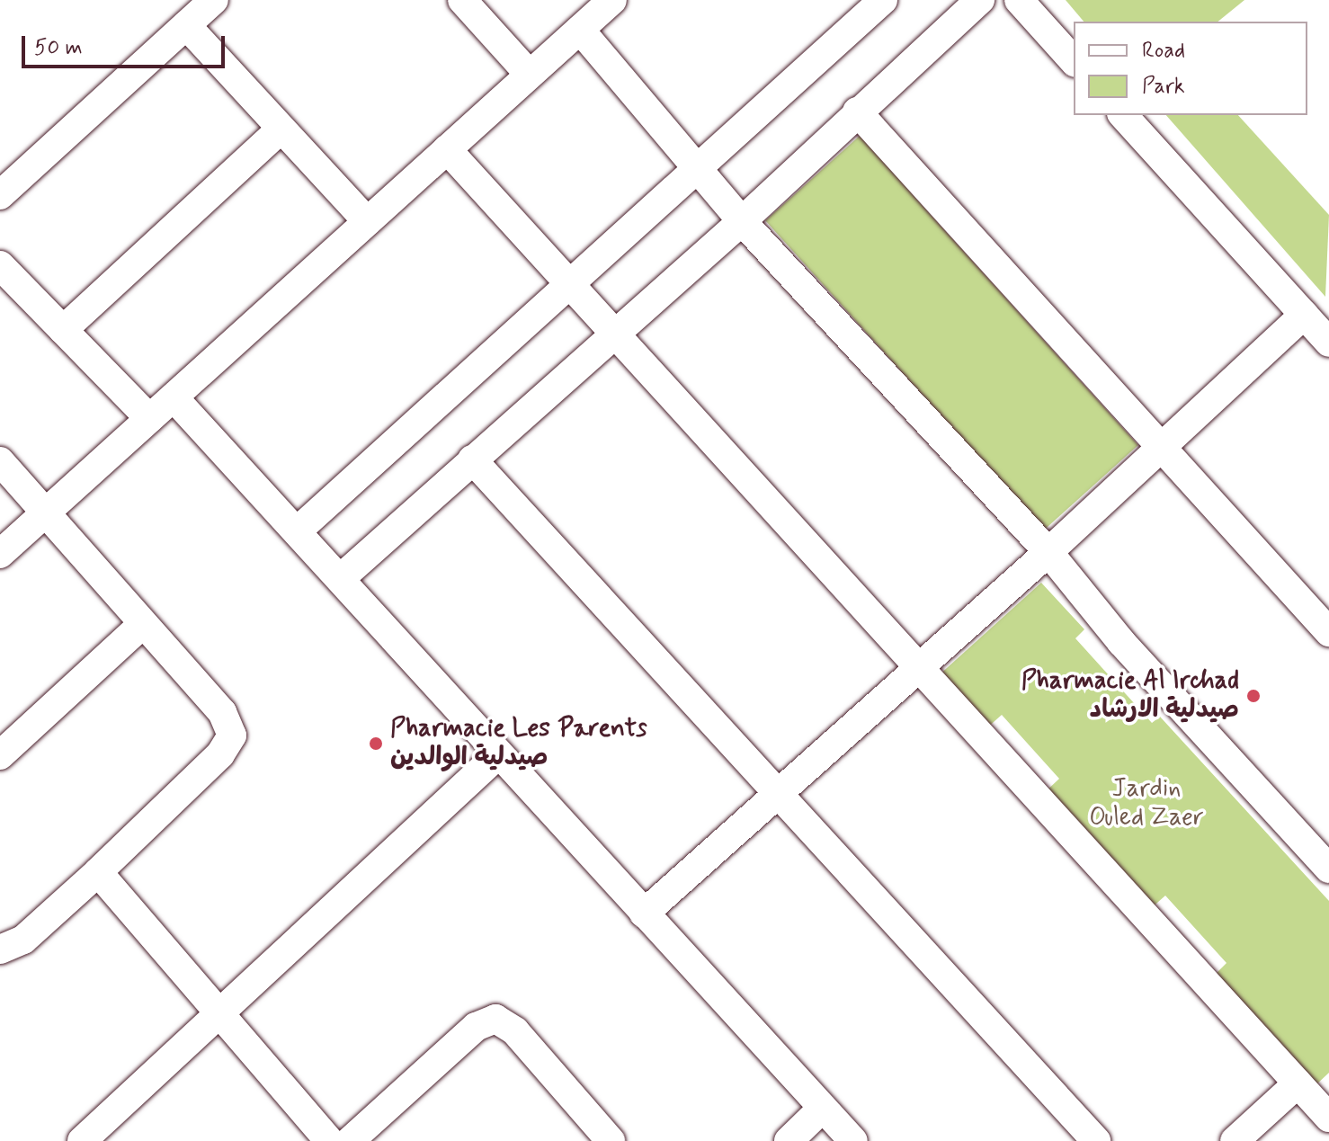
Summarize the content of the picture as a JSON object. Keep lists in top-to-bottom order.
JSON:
{
  "parks": ["Jardin Ouled Zaer"],
  "places": ["Pharmacie Al Irchad صيدلية الارشاد", "Pharmacie Les Parents صيدلية الوالدين"],
  "legend": ["Road", "Park"],
  "scale_bar": "50 m"
}
